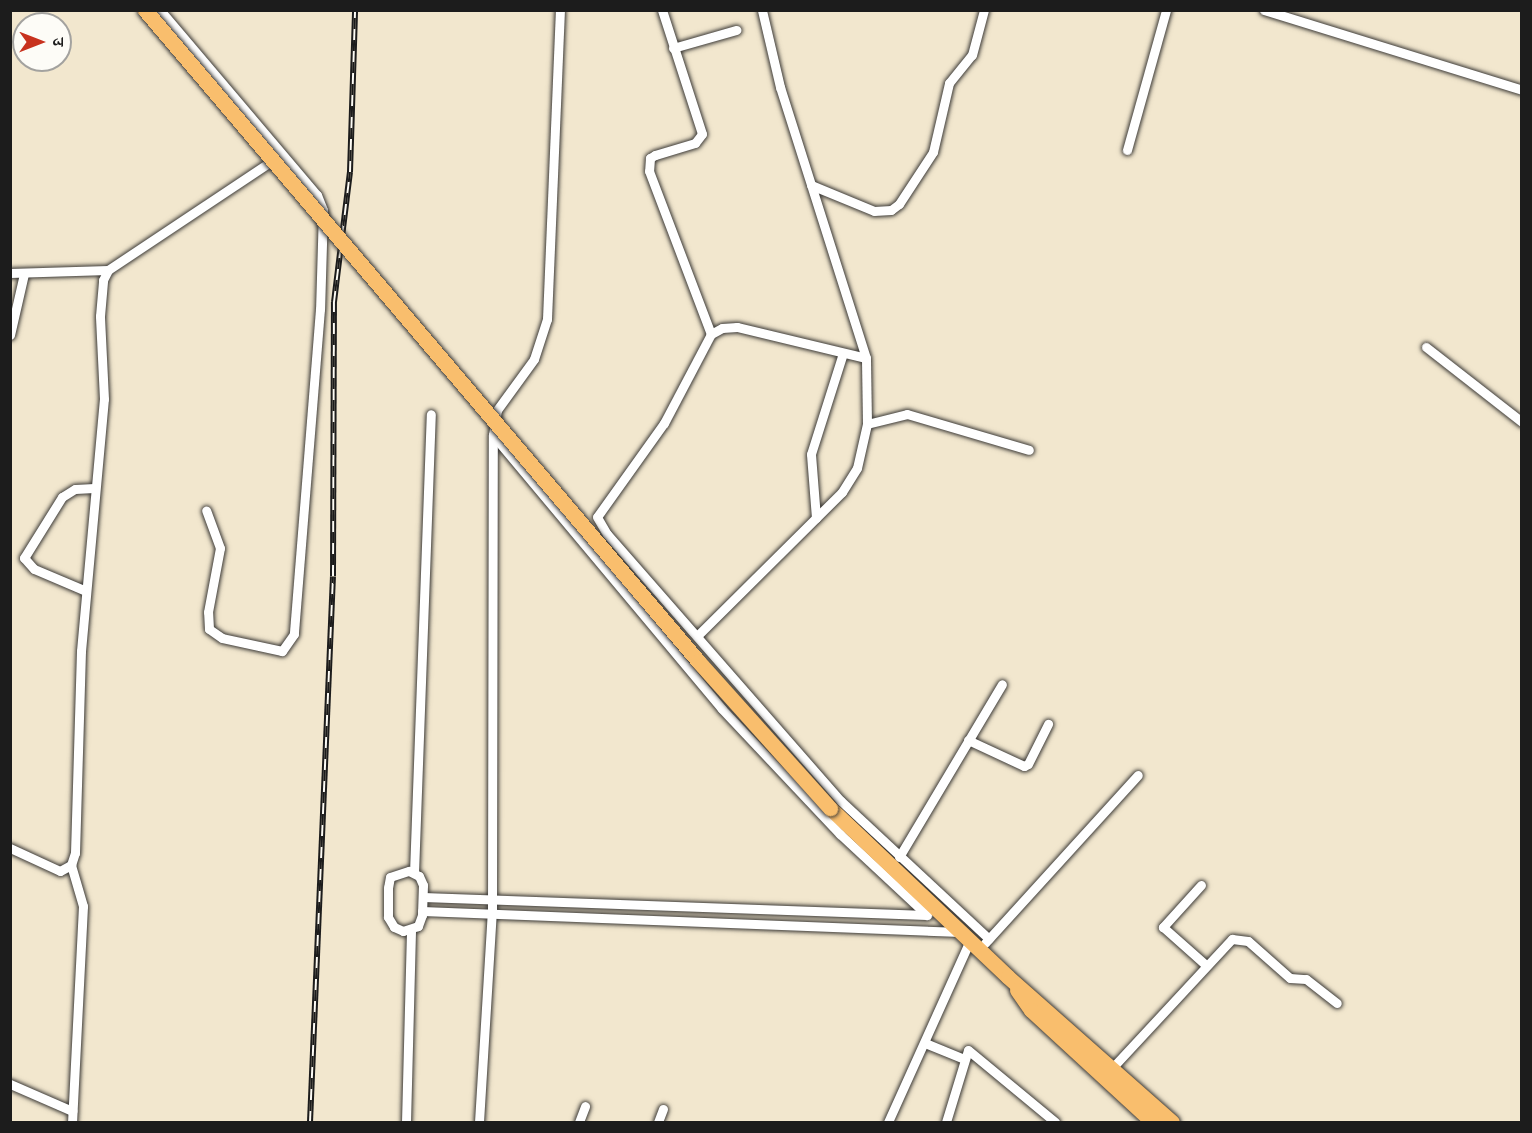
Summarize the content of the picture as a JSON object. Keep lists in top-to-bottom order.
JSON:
{
  "north": "right"
}
